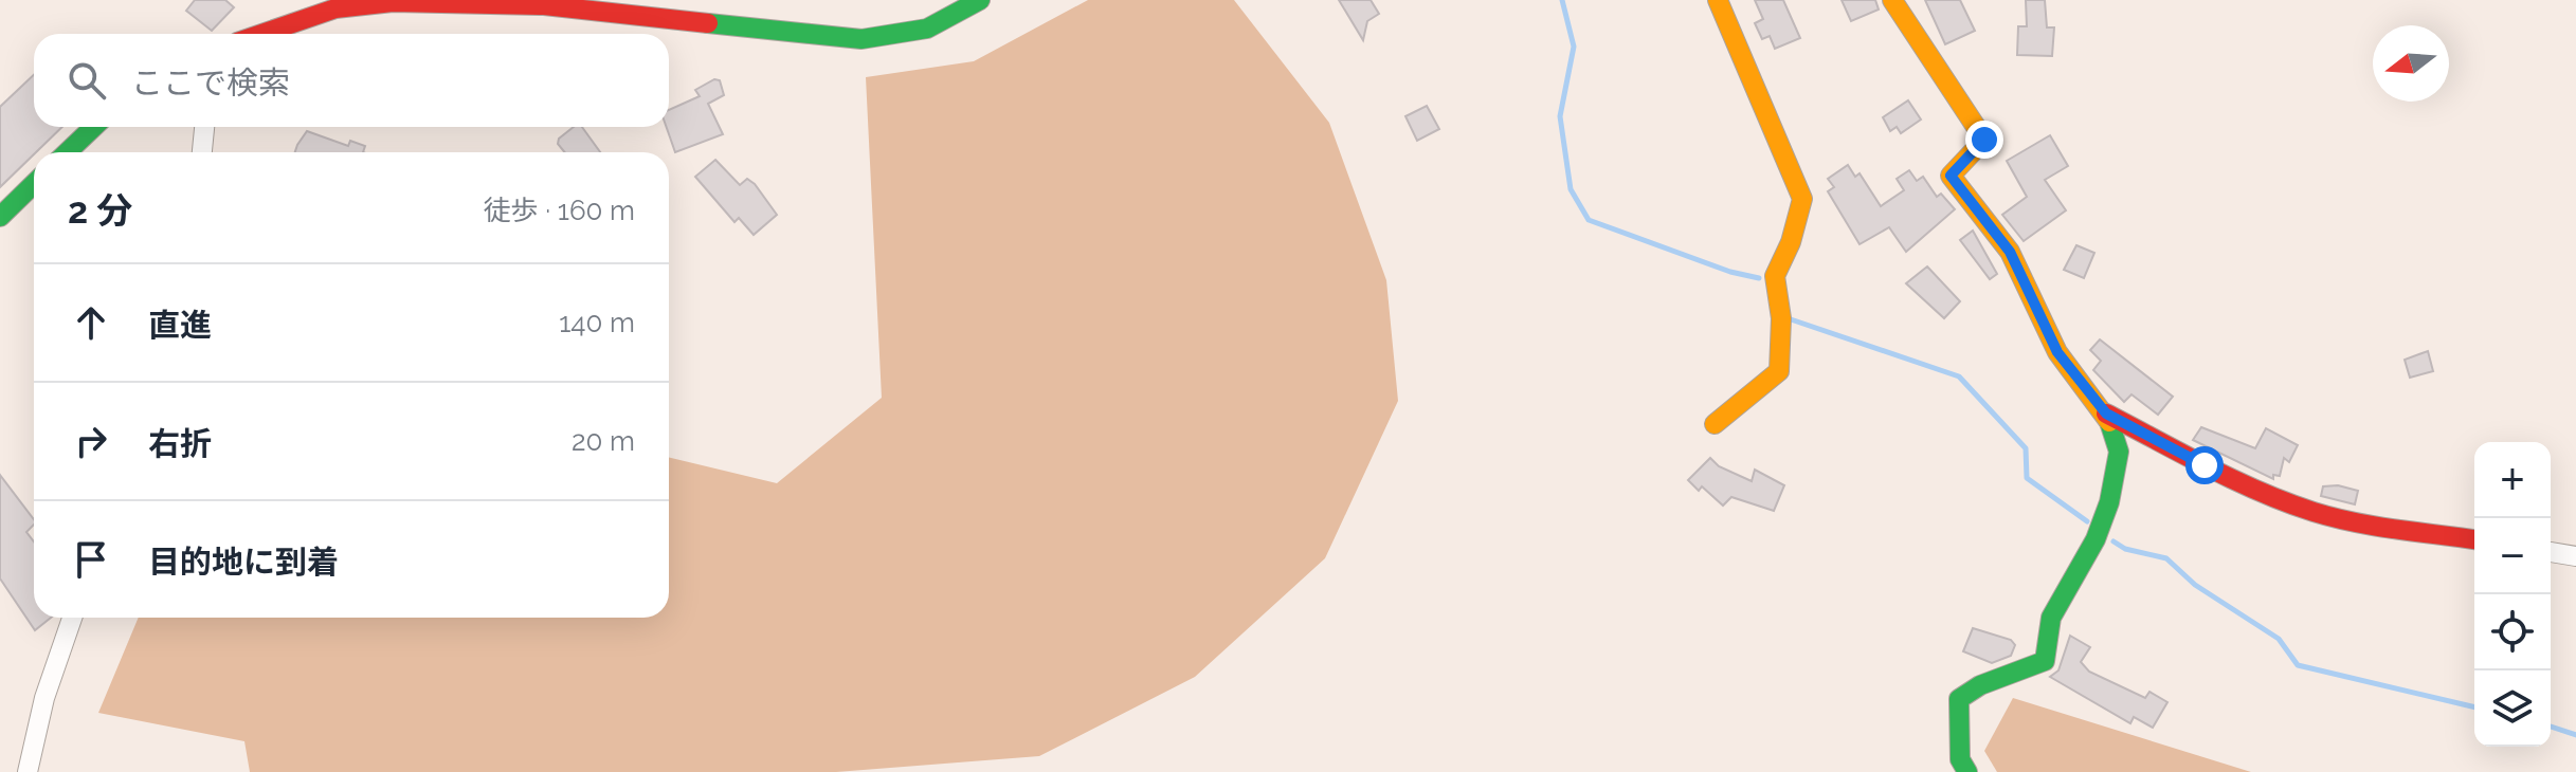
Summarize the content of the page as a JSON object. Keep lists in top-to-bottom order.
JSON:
{
  "north": "left",
  "page": {
    "search": "ここで検索",
    "heading": ["2 分", "徒歩 · 160 m"],
    "list": [
      ["直進", "140 m"],
      ["右折", "20 m"],
      "目的地に到着"
    ],
    "map_buttons": ["+", "−"]
  }
}
